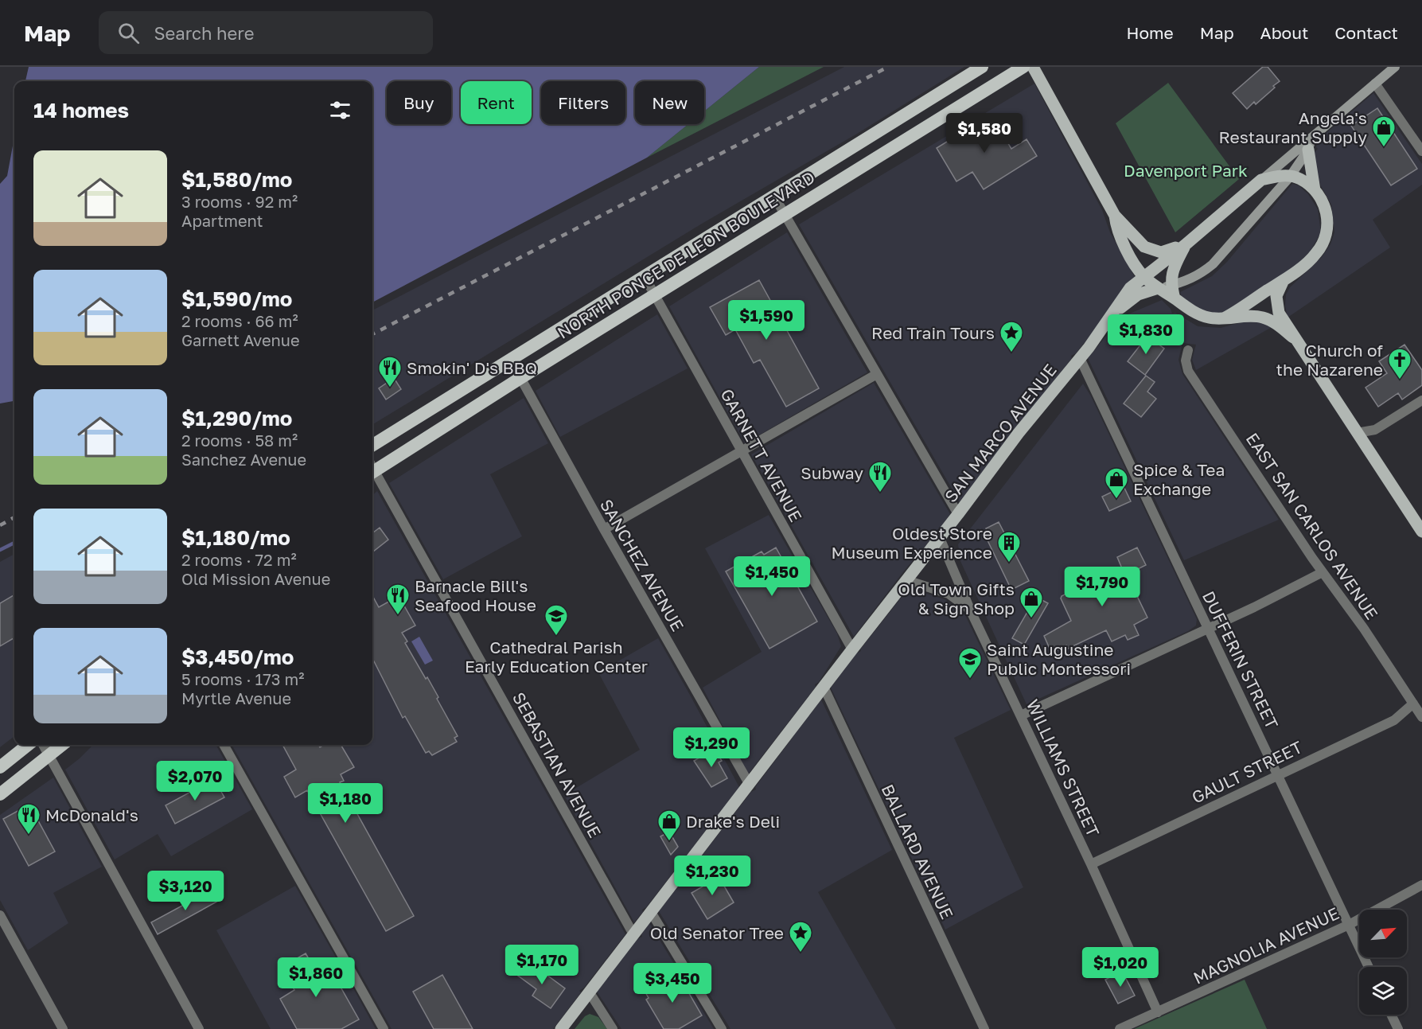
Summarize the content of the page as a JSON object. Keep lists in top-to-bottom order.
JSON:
{
  "streets": {
    "highway": ["NORTH PONCE DE LEON BOULEVARD"],
    "main road": ["SAN MARCO AVENUE"],
    "street": [
      "GARNETT AVENUE",
      "EAST SAN CARLOS AVENUE",
      "SANCHEZ AVENUE",
      "DUFFERIN STREET",
      "SEBASTIAN AVENUE",
      "WILLIAMS STREET",
      "GAULT STREET",
      "BALLARD AVENUE",
      "MAGNOLIA AVENUE"
    ]
  },
  "crossings": [
    ["NORTH PONCE DE LEON BOULEVARD", "GARNETT AVENUE"],
    ["NORTH PONCE DE LEON BOULEVARD", "SANCHEZ AVENUE"],
    ["SAN MARCO AVENUE", "GARNETT AVENUE"],
    ["SAN MARCO AVENUE", "SANCHEZ AVENUE"],
    ["SAN MARCO AVENUE", "DUFFERIN STREET"],
    ["SAN MARCO AVENUE", "SEBASTIAN AVENUE"],
    ["SAN MARCO AVENUE", "WILLIAMS STREET"],
    ["SAN MARCO AVENUE", "BALLARD AVENUE"],
    ["EAST SAN CARLOS AVENUE", "GAULT STREET"],
    ["DUFFERIN STREET", "GAULT STREET"],
    ["DUFFERIN STREET", "MAGNOLIA AVENUE"],
    ["WILLIAMS STREET", "GAULT STREET"],
    ["WILLIAMS STREET", "MAGNOLIA AVENUE"]
  ],
  "parks": ["Davenport Park"],
  "places": {
    "shop": [
      "Angela's Restaurant Supply",
      "Spice & Tea Exchange",
      "Old Town Gifts & Sign Shop",
      "Drake's Deli"
    ],
    "place": ["Red Train Tours", "Old Senator Tree"],
    "church": ["Church of the Nazarene"],
    "restaurant": [
      "Smokin' D's BBQ",
      "Subway",
      "Barnacle Bill's Seafood House",
      "McDonald's"
    ],
    "building": ["Oldest Store Museum Experience"],
    "school or university": ["Cathedral Parish Early Education Center", "Saint Augustine Public Montessori"]
  },
  "north": "top right",
  "page": {
    "header": "Map",
    "search": "Search here",
    "nav": [
      "Home",
      "Map",
      "About",
      "Contact"
    ],
    "chip": [
      "Buy",
      "Rent",
      "Filters",
      "New"
    ],
    "heading": "14 homes",
    "price": [
      "$1,580",
      "$1,590",
      "$1,830",
      "$1,450",
      "$1,790",
      "$1,290",
      "$2,070",
      "$1,180",
      "$1,230",
      "$3,120",
      "$1,170",
      "$1,020",
      "$1,860",
      "$3,450"
    ],
    "list": [
      {
        "name": "$1,580/mo",
        "note": "3 rooms · 92 m² · Apartment"
      },
      {
        "name": "$1,590/mo",
        "note": "2 rooms · 66 m² · Garnett Avenue"
      },
      {
        "name": "$1,290/mo",
        "note": "2 rooms · 58 m² · Sanchez Avenue"
      },
      {
        "name": "$1,180/mo",
        "note": "2 rooms · 72 m² · Old Mission Avenue"
      },
      {
        "name": "$3,450/mo",
        "note": "5 rooms · 173 m² · Myrtle Avenue"
      }
    ]
  }
}
